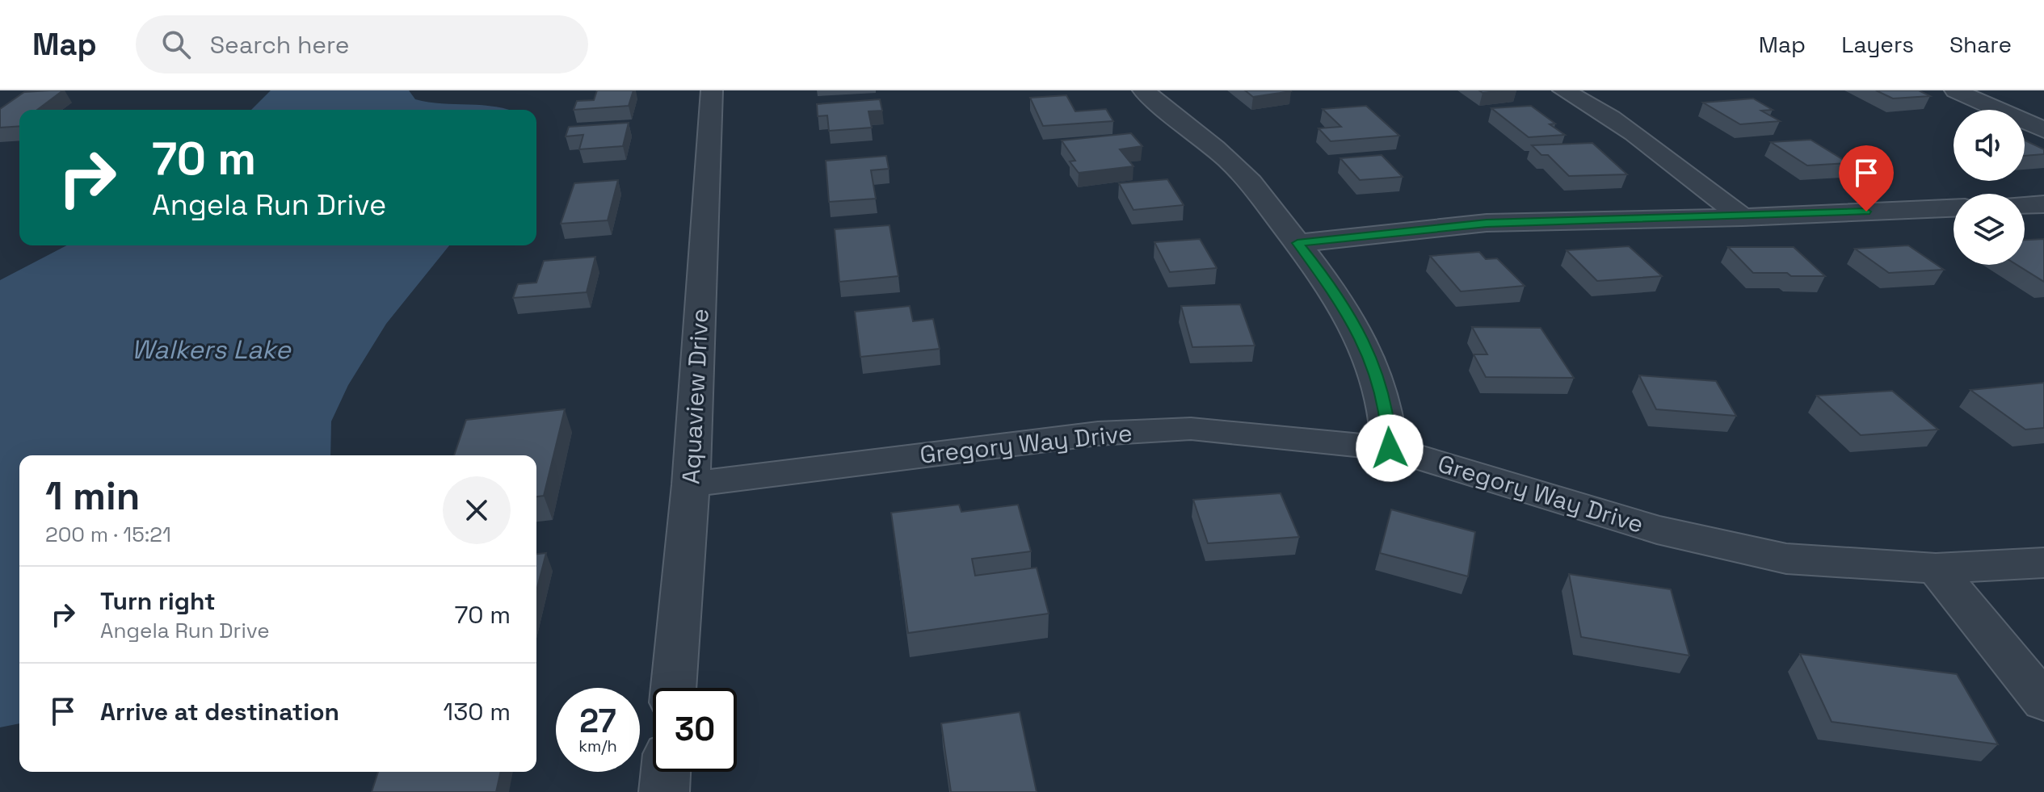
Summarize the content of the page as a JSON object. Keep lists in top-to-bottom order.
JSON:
{
  "streets": {
    "street": ["Aquaview Drive", "Gregory Way Drive"]
  },
  "crossings": [
    ["Aquaview Drive", "Gregory Way Drive"]
  ],
  "water": ["Walkers Lake"],
  "page": {
    "header": "Map",
    "search": "Search here",
    "nav": ["Map", "Layers", "Share"],
    "turn": ["70 m", "Angela Run Drive"],
    "heading": ["1 min", "200 m · 15:21"],
    "list": [
      {
        "name": "Turn right",
        "note": "Angela Run Drive",
        "value": "70 m"
      },
      {
        "name": "Arrive at destination",
        "value": "130 m"
      }
    ],
    "speed": "27 km/h",
    "limit": "30"
  }
}
